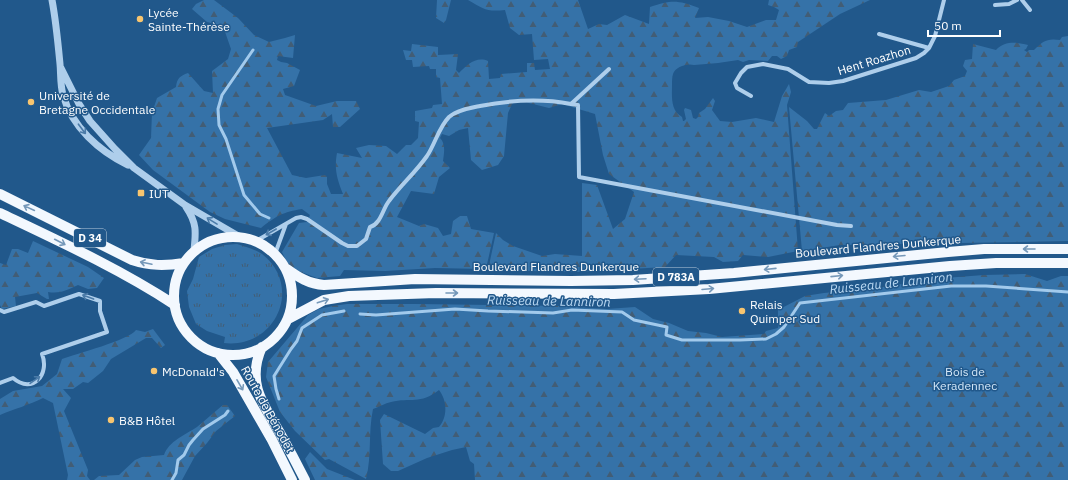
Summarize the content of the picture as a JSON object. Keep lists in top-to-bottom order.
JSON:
{
  "streets": {
    "main road": [
      "D 34",
      "Boulevard Flandres Dunkerque",
      "D 783A",
      "Route de Bénodet"
    ],
    "street": ["Hent Roazhon"]
  },
  "crossings": [
    ["D 34", "Boulevard Flandres Dunkerque"],
    ["D 34", "D 783A"],
    ["D 34", "Route de Bénodet"],
    ["Boulevard Flandres Dunkerque", "D 783A"],
    ["Boulevard Flandres Dunkerque", "Route de Bénodet"],
    ["D 783A", "Route de Bénodet"]
  ],
  "water": ["Ruisseau de Lanniron"],
  "parks": ["Bois de Keradennec"],
  "places": {
    "other": [
      "Lycée Sainte-Thérèse",
      "Université de Bretagne Occidentale",
      "Relais Quimper Sud",
      "McDonald's",
      "B&B Hôtel"
    ],
    "transit": ["IUT"]
  },
  "scale_bar": "50 m"
}
